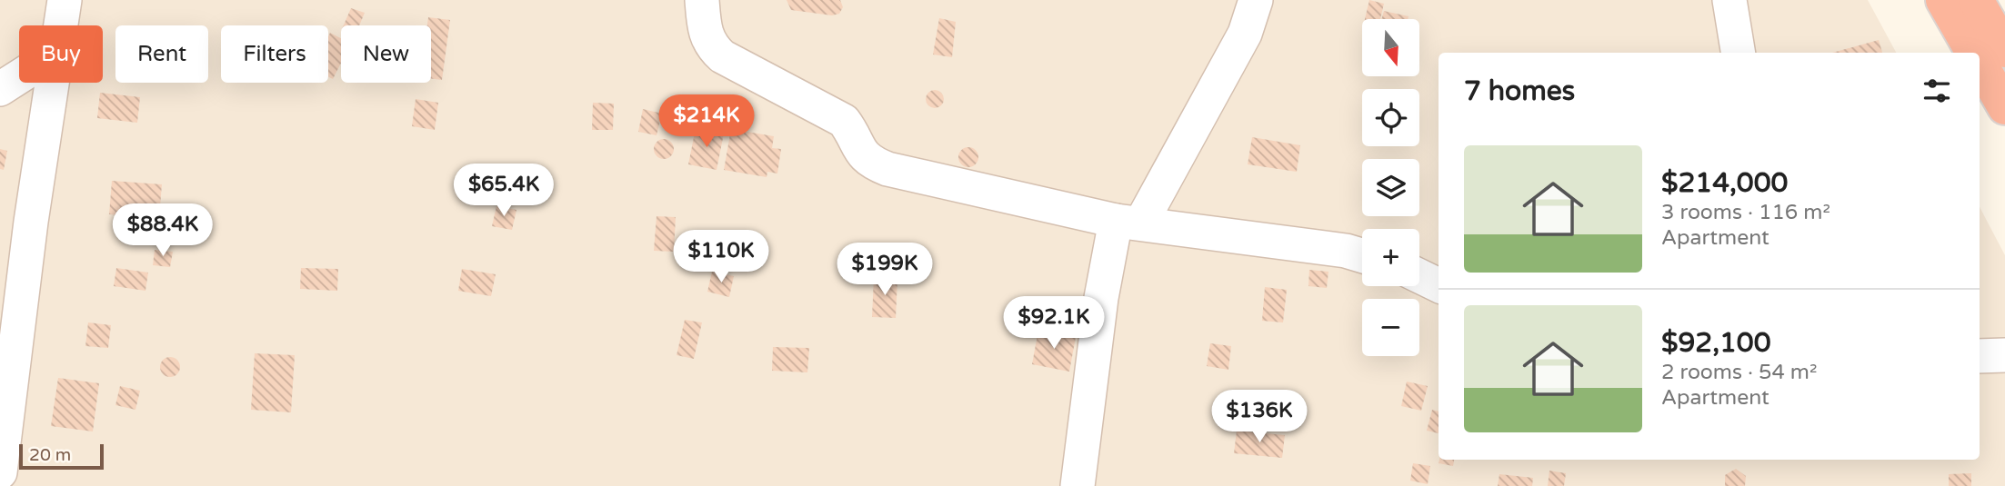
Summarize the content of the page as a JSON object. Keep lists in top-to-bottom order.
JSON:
{
  "scale_bar": "20 m",
  "north": "bottom",
  "page": {
    "map_buttons": ["+", "−"],
    "chip": [
      "Buy",
      "Rent",
      "Filters",
      "New"
    ],
    "heading": "7 homes",
    "price": [
      "$214K",
      "$65.4K",
      "$88.4K",
      "$110K",
      "$199K",
      "$92.1K",
      "$136K"
    ],
    "list": [
      {
        "name": "$214,000",
        "note": "3 rooms · 116 m² · Apartment"
      },
      {
        "name": "$92,100",
        "note": "2 rooms · 54 m² · Apartment"
      }
    ],
    "scale": "20 m"
  }
}
